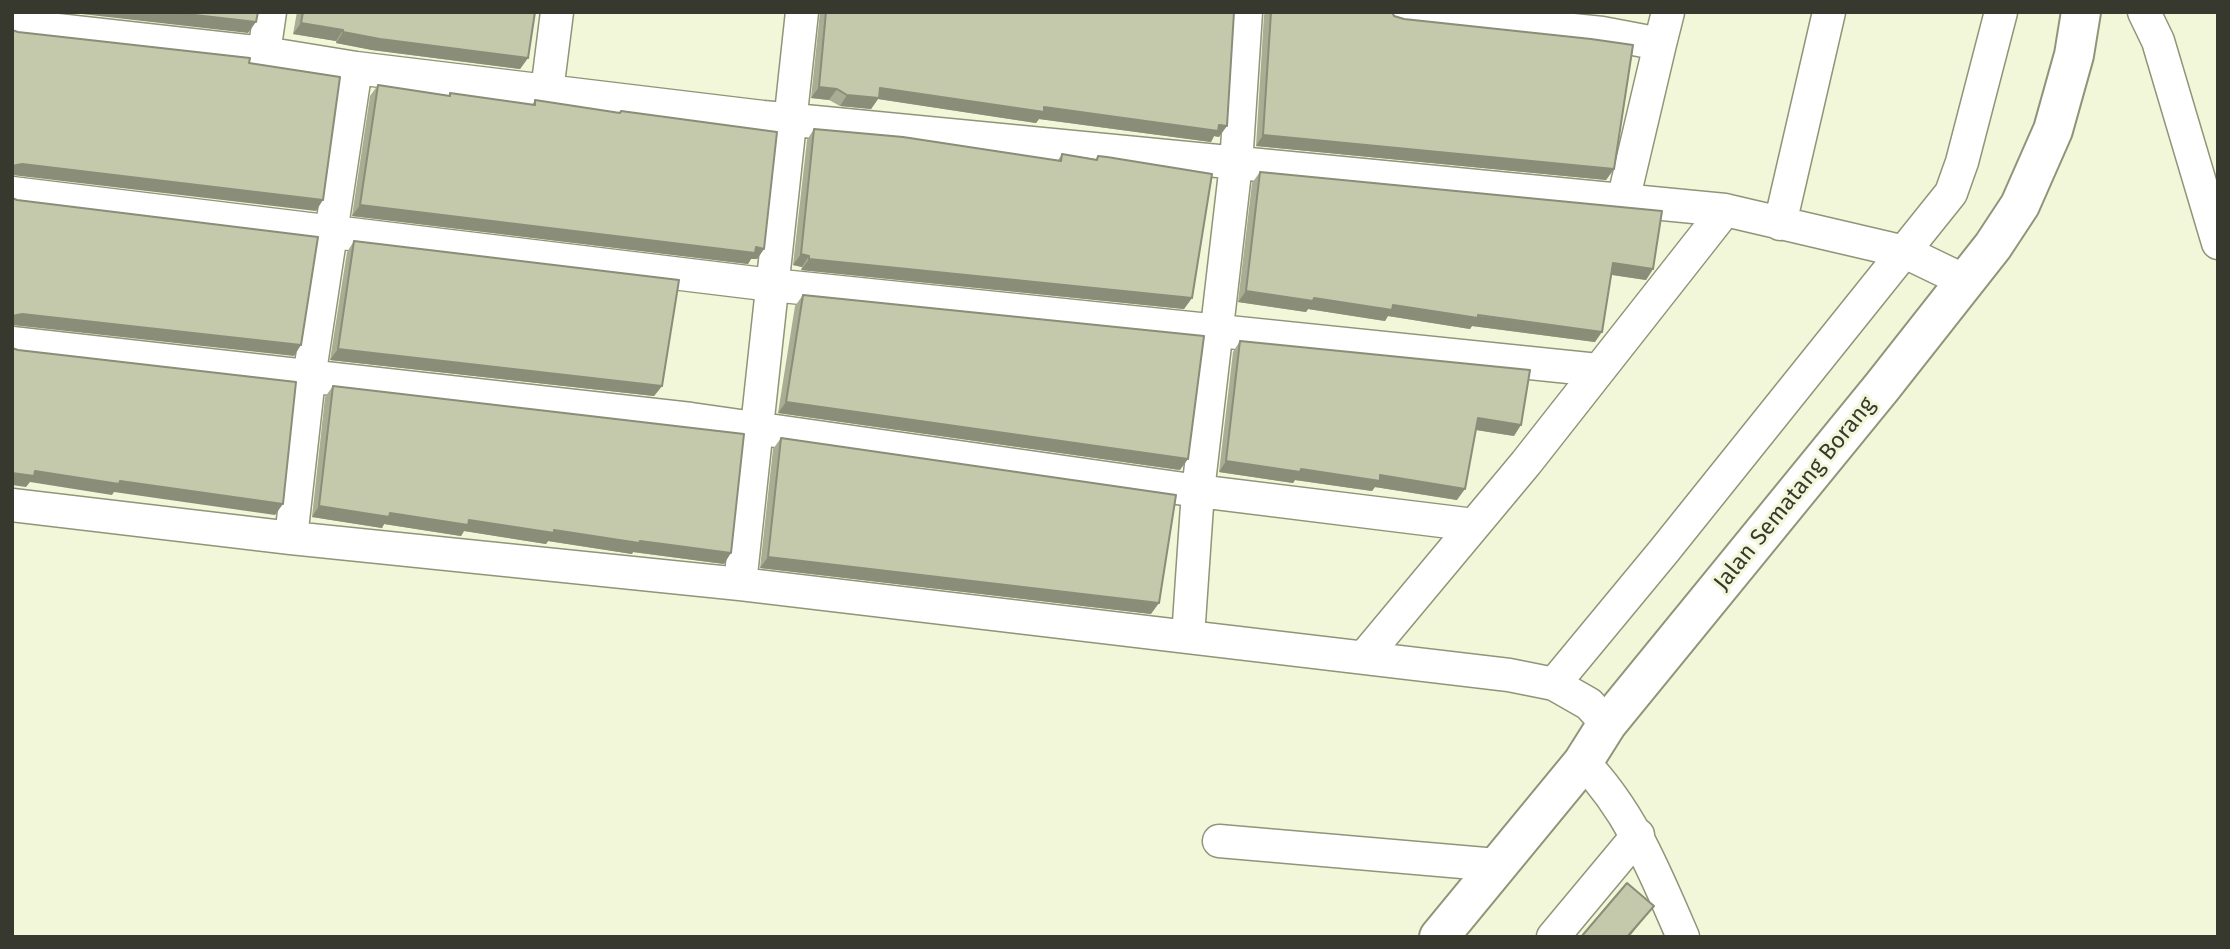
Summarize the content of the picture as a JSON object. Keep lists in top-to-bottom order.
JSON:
{
  "streets": {
    "street": ["Jalan Sematang Borang"]
  }
}
